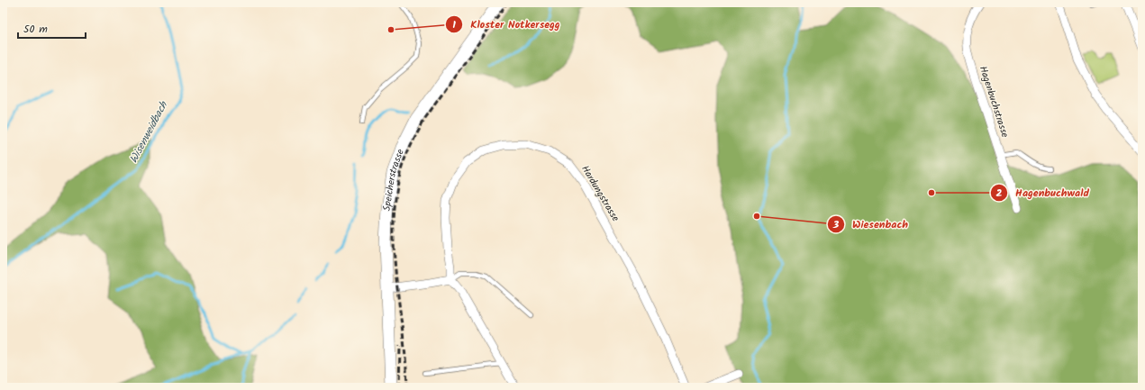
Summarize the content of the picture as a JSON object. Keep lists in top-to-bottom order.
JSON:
{
  "streets": {
    "main road": ["Speicherstrasse"],
    "street": ["Hagenbuchstrasse", "Hardungstrasse"]
  },
  "water": ["Wisenweidbach"],
  "places": ["Kloster Notkersegg", "Hagenbuchwald", "Wiesenbach"],
  "scale_bar": "50 m"
}
